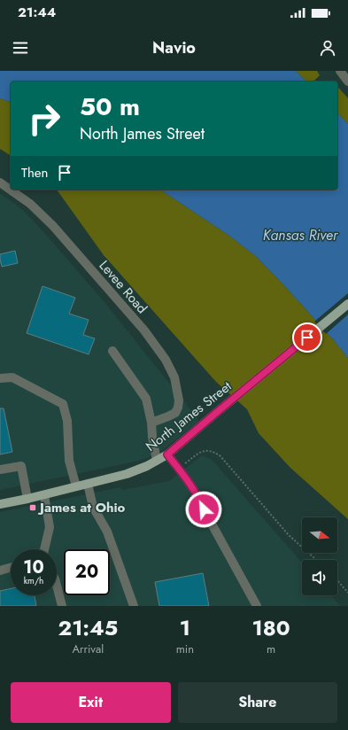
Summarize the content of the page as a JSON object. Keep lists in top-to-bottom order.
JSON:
{
  "streets": {
    "main road": ["North James Street"],
    "street": ["Levee Road"]
  },
  "water": ["Kansas River"],
  "places": {
    "transit": ["James at Ohio"]
  },
  "north": "right",
  "page": {
    "status": "21:44",
    "header": "Navio",
    "turn": ["50 m", "North James Street"],
    "then": "Then",
    "speed": "10 km/h",
    "limit": "20",
    "eta": [
      "21:45",
      "Arrival",
      "1",
      "min",
      "180",
      "m"
    ],
    "buttons": ["Exit", "Share"]
  }
}
